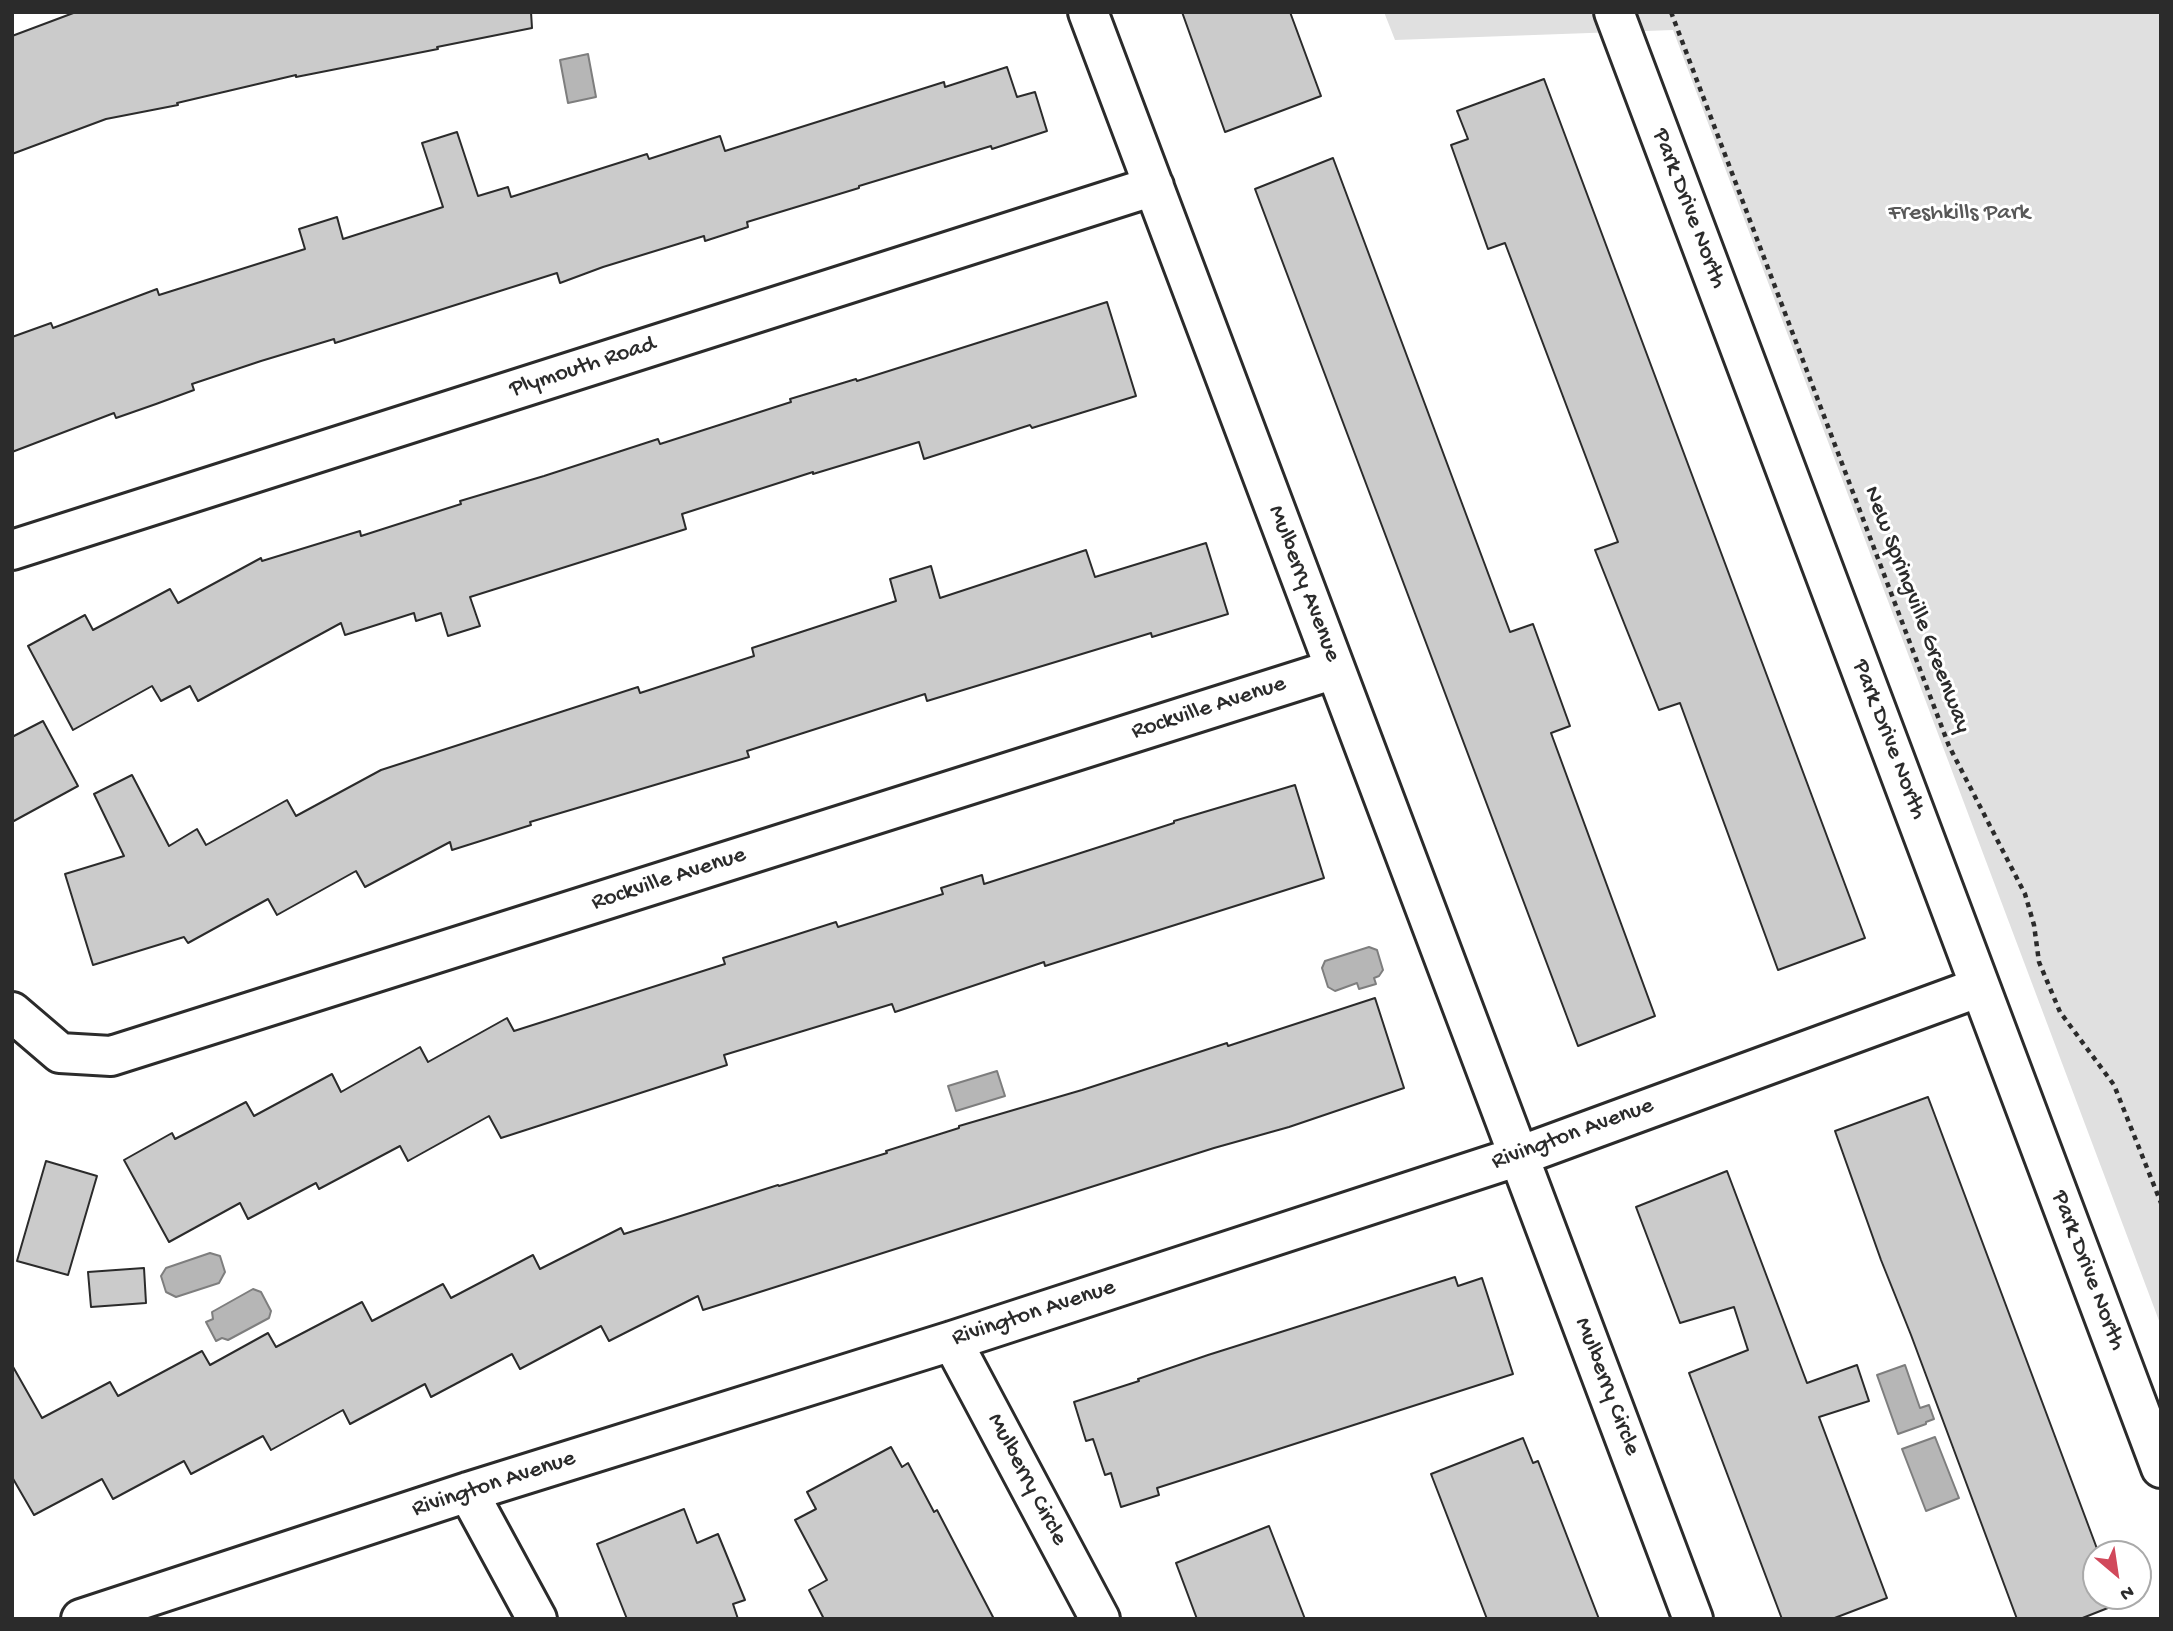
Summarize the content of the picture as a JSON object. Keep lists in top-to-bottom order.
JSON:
{
  "streets": {
    "street": [
      "Park Drive North",
      "Plymouth Road",
      "Mulberry Avenue",
      "Rockville Avenue",
      "Rivington Avenue",
      "Mulberry Circle"
    ],
    "path": ["New Springville Greenway"]
  },
  "crossings": [
    ["Park Drive North", "Rivington Avenue"],
    ["Plymouth Road", "Mulberry Avenue"],
    ["Mulberry Avenue", "Rockville Avenue"],
    ["Mulberry Avenue", "Rivington Avenue"],
    ["Mulberry Avenue", "Mulberry Circle"],
    ["Rivington Avenue", "Mulberry Circle"]
  ],
  "parks": ["Freshkills Park"],
  "north": "bottom right"
}
